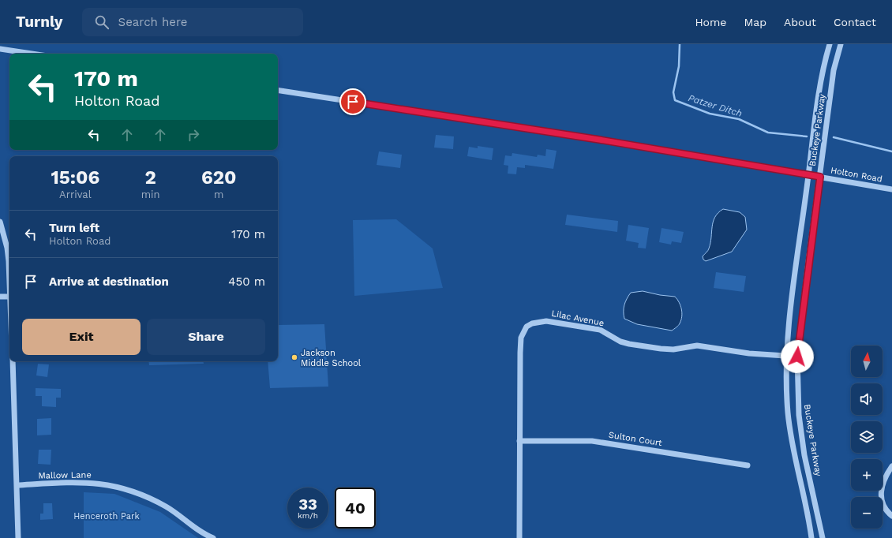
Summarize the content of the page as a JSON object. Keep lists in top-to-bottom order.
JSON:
{
  "streets": {
    "street": [
      "Buckeye Parkway",
      "Holton Road",
      "Lilac Avenue",
      "Sulton Court",
      "Mallow Lane"
    ]
  },
  "crossings": [
    ["Buckeye Parkway", "Holton Road"],
    ["Buckeye Parkway", "Lilac Avenue"],
    ["Lilac Avenue", "Sulton Court"]
  ],
  "water": ["Patzer Ditch"],
  "parks": ["Henceroth Park"],
  "places": ["Jackson Middle School"],
  "north": "top",
  "page": {
    "header": "Turnly",
    "search": "Search here",
    "nav": [
      "Home",
      "Map",
      "About",
      "Contact"
    ],
    "turn": ["170 m", "Holton Road"],
    "eta": [
      "15:06",
      "Arrival",
      "2",
      "min",
      "620",
      "m"
    ],
    "list": [
      {
        "name": "Turn left",
        "note": "Holton Road",
        "value": "170 m"
      },
      {
        "name": "Arrive at destination",
        "value": "450 m"
      }
    ],
    "buttons": ["Exit", "Share"],
    "map_buttons": ["+", "−"],
    "speed": "33 km/h",
    "limit": "40"
  }
}
